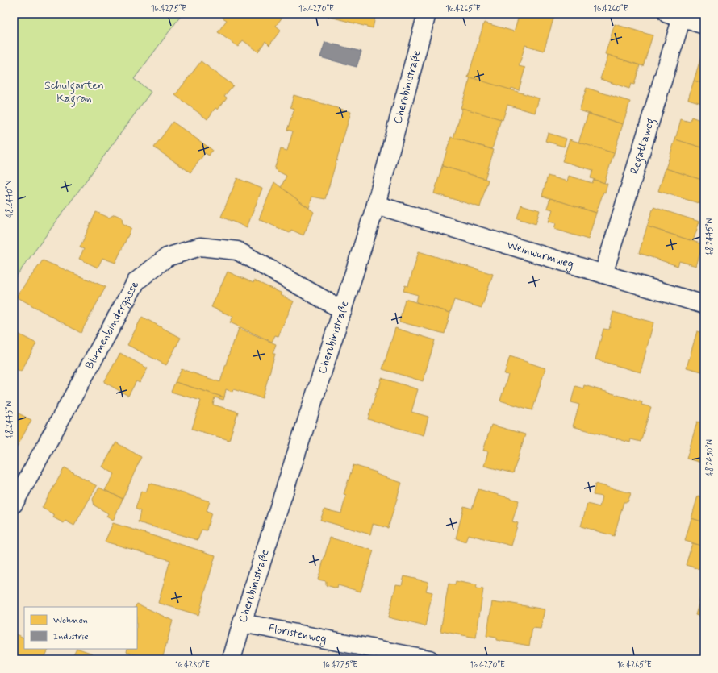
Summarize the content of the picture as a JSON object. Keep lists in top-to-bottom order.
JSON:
{
  "streets": {
    "street": [
      "Cherubinistraße",
      "Regattaweg",
      "Weinwurmweg",
      "Blumenbindergasse",
      "Floristenweg"
    ]
  },
  "crossings": [
    ["Cherubinistraße", "Weinwurmweg"],
    ["Cherubinistraße", "Blumenbindergasse"],
    ["Cherubinistraße", "Floristenweg"],
    ["Regattaweg", "Weinwurmweg"]
  ],
  "parks": ["Schulgarten Kagran"],
  "legend": ["Wohnen", "Industrie"],
  "coordinates": [
    "16.4275°E",
    "16.4270°E",
    "16.4265°E",
    "16.4260°E",
    "48.2440°N",
    "48.2445°N",
    "48.2450°N",
    "16.4280°E"
  ]
}
